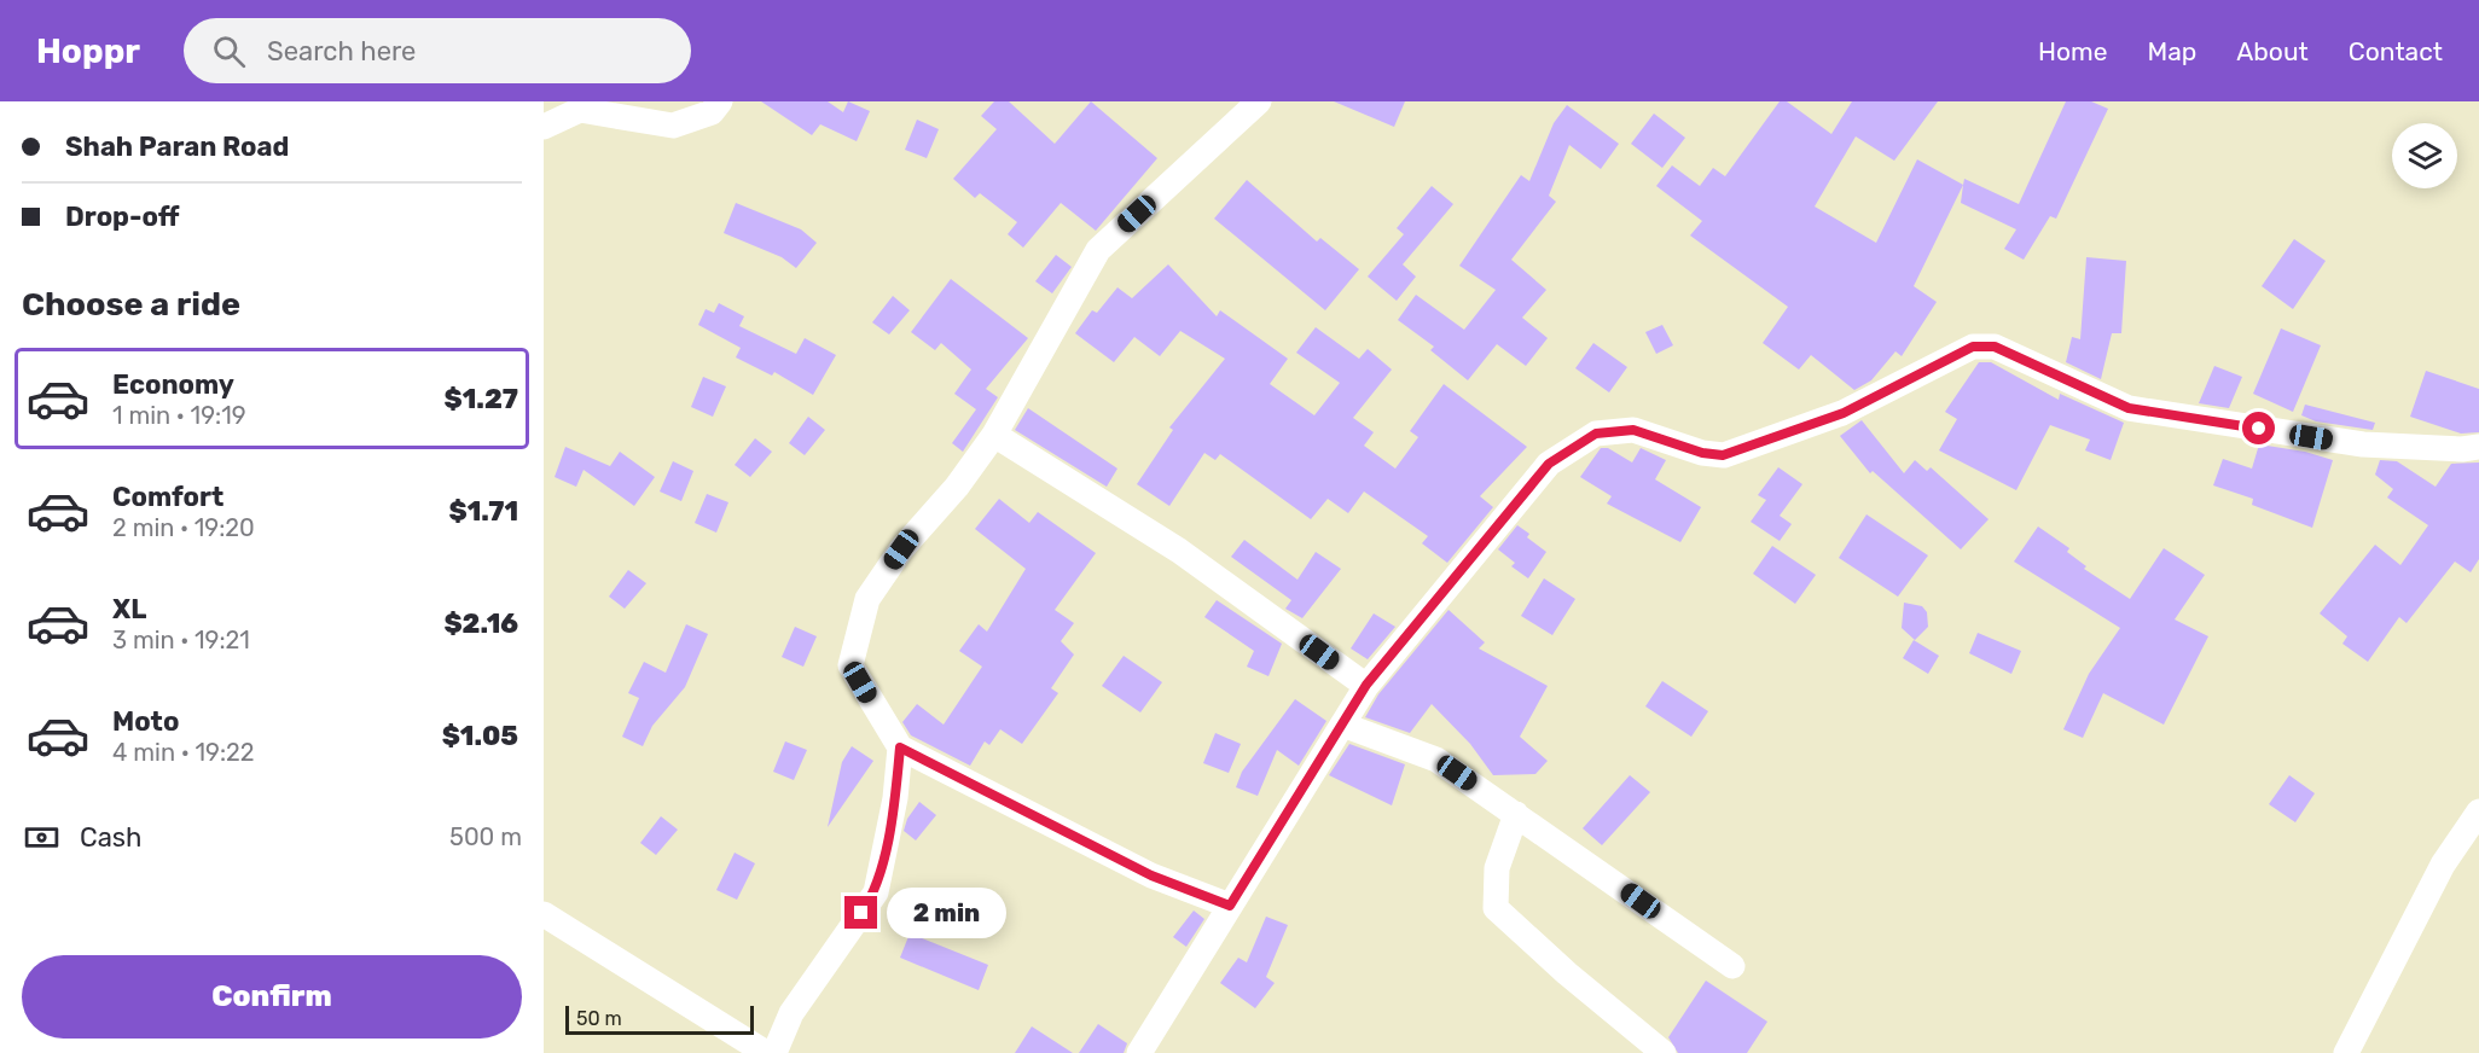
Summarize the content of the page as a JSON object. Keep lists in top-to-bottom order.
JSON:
{
  "scale_bar": "50 m",
  "page": {
    "header": "Hoppr",
    "search": "Search here",
    "nav": [
      "Home",
      "Map",
      "About",
      "Contact"
    ],
    "banner": ["Shah Paran Road", "Drop-off"],
    "heading": "Choose a ride",
    "list": [
      {
        "name": "Economy",
        "note": "1 min · 19:19",
        "value": "$1.27"
      },
      {
        "name": "Comfort",
        "note": "2 min · 19:20",
        "value": "$1.71"
      },
      {
        "name": "XL",
        "note": "3 min · 19:21",
        "value": "$2.16"
      },
      {
        "name": "Moto",
        "note": "4 min · 19:22",
        "value": "$1.05"
      }
    ],
    "pay": ["Cash", "500 m"],
    "bubble": "2 min",
    "buttons": "Confirm",
    "scale": "50 m"
  }
}
